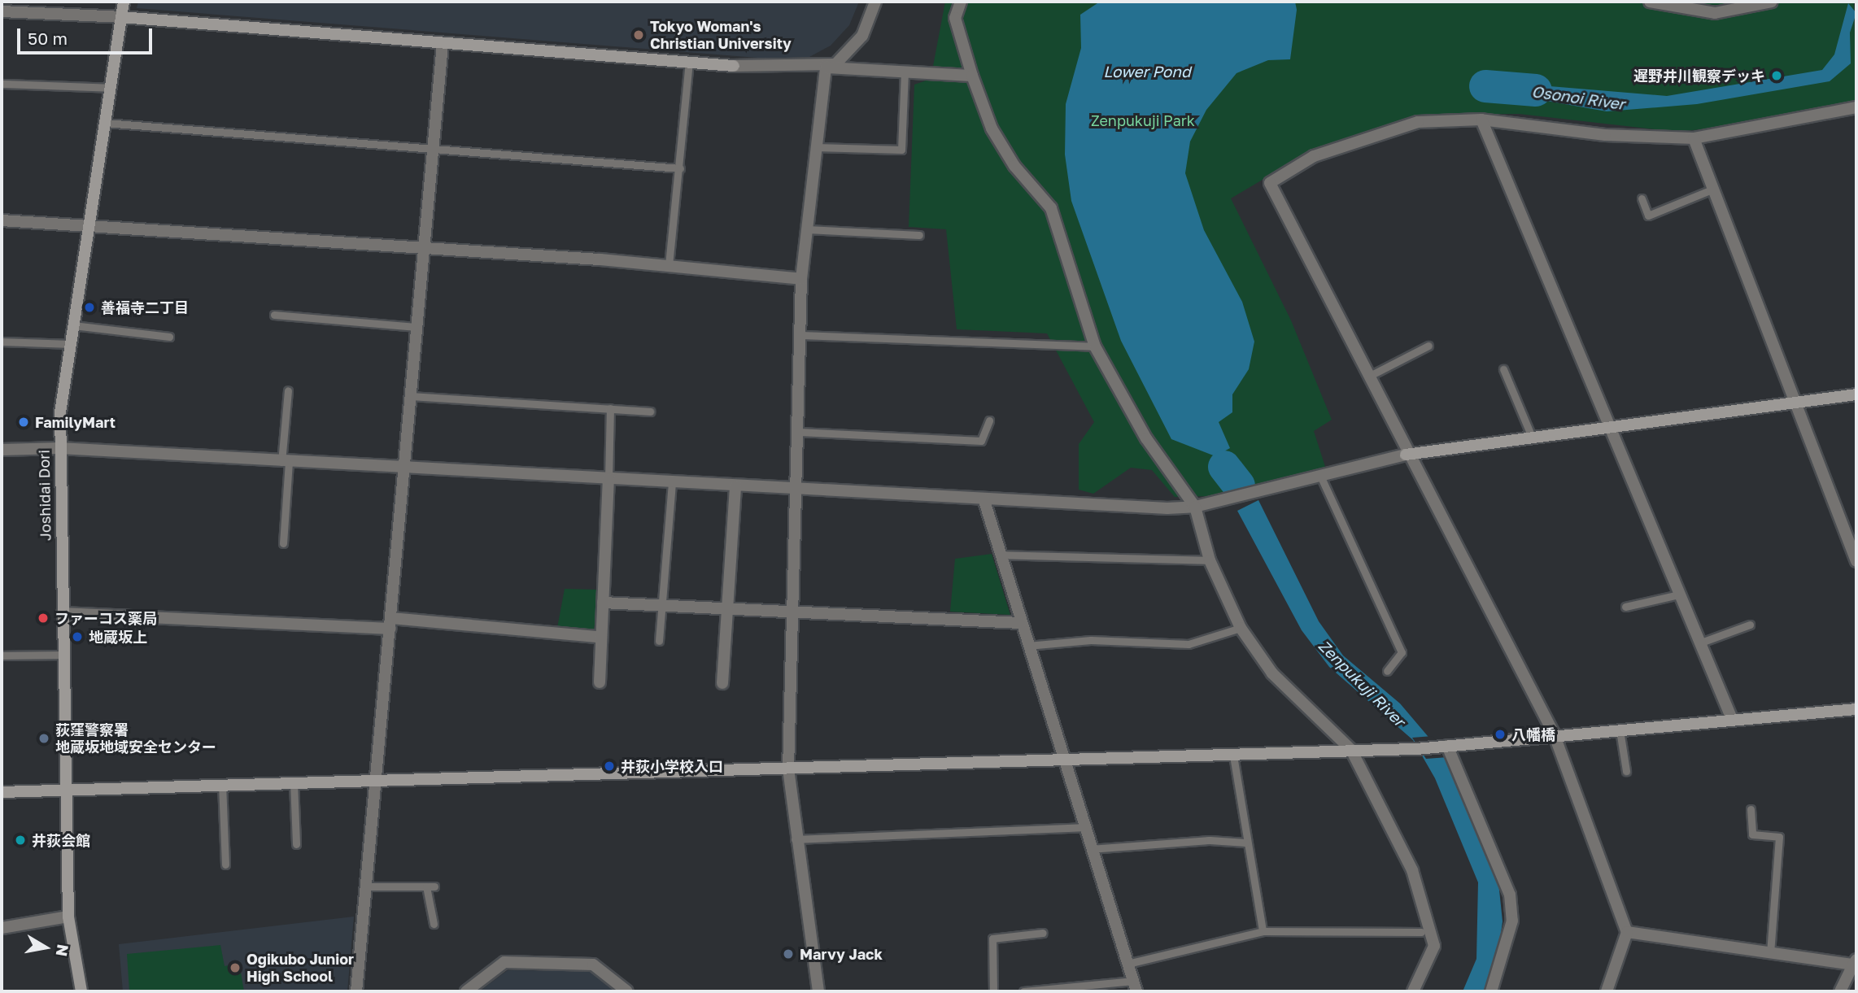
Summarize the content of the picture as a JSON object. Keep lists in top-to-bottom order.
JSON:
{
  "streets": {
    "street": ["Joshidai Dori"]
  },
  "water": ["Lower Pond", "Osonoi River", "Zenpukuji River"],
  "parks": ["Zenpukuji Park"],
  "places": [
    "Tokyo Woman's Christian University",
    "遅野井川観察デッキ",
    "善福寺二丁目",
    "FamilyMart",
    "ファーコス薬局",
    "地蔵坂上",
    "八幡橋",
    "荻窪警察署 地蔵坂地域安全センター",
    "井荻小学校入口",
    "井荻会館",
    "Marvy Jack",
    "Ogikubo Junior High School"
  ],
  "scale_bar": "50 m",
  "north": "right"
}
